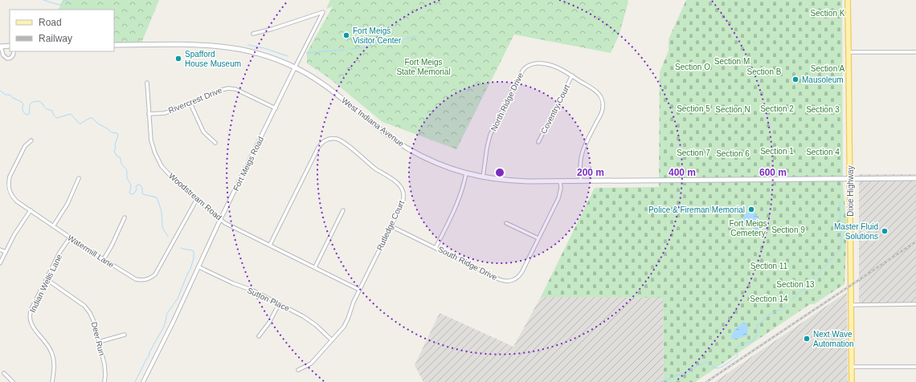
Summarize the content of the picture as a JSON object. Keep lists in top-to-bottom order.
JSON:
{
  "streets": {
    "main road": ["West Indiana Avenue", "Dixie Highway"],
    "street": [
      "Rivercrest Drive",
      "North Ridge Drive",
      "Coventry Court",
      "Fort Meigs Road",
      "Woodstream Road",
      "Rutledge Court",
      "Watermill Lane",
      "South Ridge Drive",
      "Indian Wells Lane",
      "Sutton Place",
      "Deer Run"
    ]
  },
  "crossings": [
    ["Rivercrest Drive", "Fort Meigs Road"],
    ["Rivercrest Drive", "Woodstream Road"],
    ["North Ridge Drive", "Coventry Court"],
    ["North Ridge Drive", "West Indiana Avenue"],
    ["West Indiana Avenue", "Fort Meigs Road"],
    ["West Indiana Avenue", "Dixie Highway"],
    ["West Indiana Avenue", "South Ridge Drive"],
    ["Fort Meigs Road", "Woodstream Road"],
    ["Fort Meigs Road", "Sutton Place"],
    ["Woodstream Road", "Rutledge Court"],
    ["Woodstream Road", "Watermill Lane"],
    ["Rutledge Court", "South Ridge Drive"],
    ["Rutledge Court", "Sutton Place"],
    ["Watermill Lane", "Indian Wells Lane"],
    ["Indian Wells Lane", "Deer Run"]
  ],
  "parks": [
    "Section K",
    "Section M",
    "Fort Meigs State Memorial",
    "Section O",
    "Section A",
    "Section B",
    "Section 5",
    "Section 2",
    "Section N",
    "Section 3",
    "Section 1",
    "Section 4",
    "Section 7",
    "Section 6",
    "Fort Meigs Cemetery",
    "Section 9",
    "Section 11",
    "Section 13",
    "Section 14"
  ],
  "places": [
    "Fort Meigs Visitor Center",
    "Spafford House Museum",
    "Mausoleum",
    "Police & Fireman Memorial",
    "Master Fluid Solutions",
    "Next Wave Automation"
  ],
  "legend": ["Road", "Railway"],
  "rings": ["200 m", "400 m", "600 m"]
}
